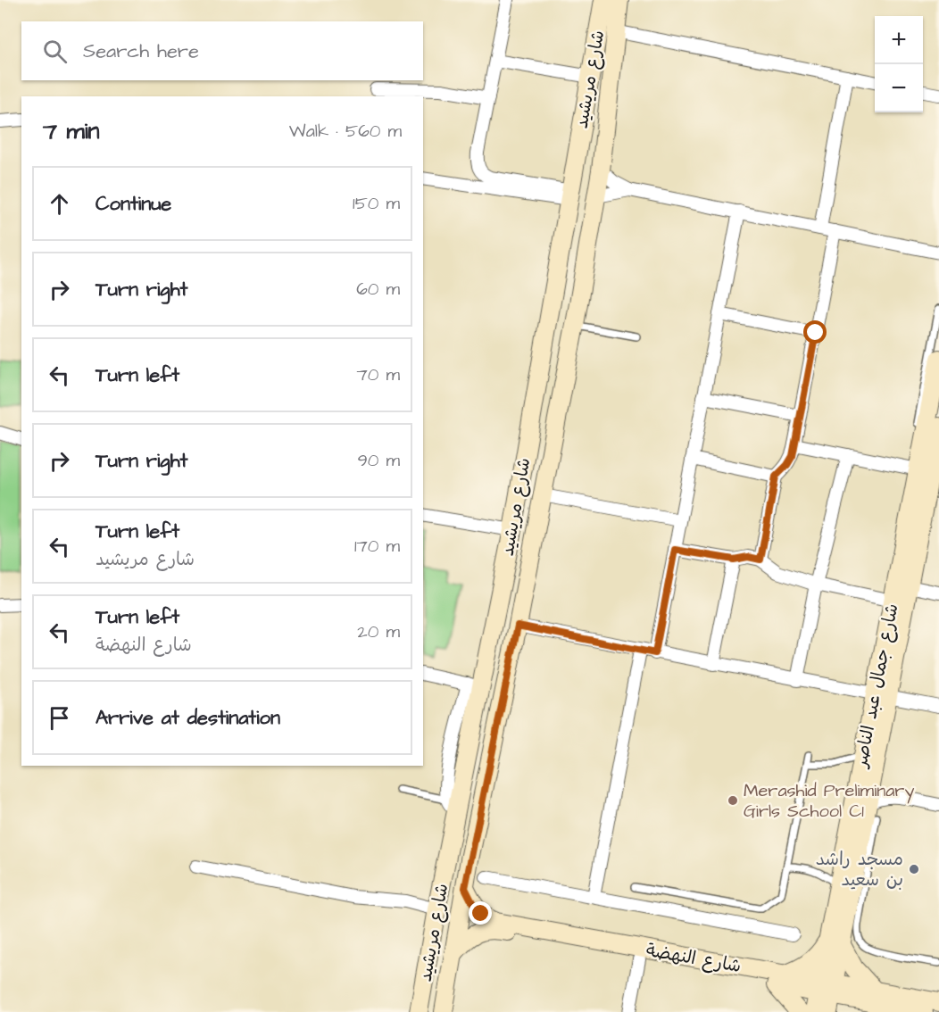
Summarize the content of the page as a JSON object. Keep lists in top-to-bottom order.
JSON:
{
  "streets": {
    "street": ["شارع مريشيد", "شارع جمال عبد الناصر", "شارع النهضة"]
  },
  "crossings": [
    ["شارع مريشيد", "شارع النهضة"],
    ["شارع جمال عبد الناصر", "شارع النهضة"]
  ],
  "places": ["Merashid Preliminary Girls School C1", "مسجد راشد بن سعيد"],
  "page": {
    "map_buttons": ["+", "−"],
    "search": "Search here",
    "heading": ["7 min", "Walk · 560 m"],
    "list": [
      ["Continue", "150 m"],
      ["Turn right", "60 m"],
      ["Turn left", "70 m"],
      ["Turn right", "90 m"],
      ["Turn left", "شارع مريشيد", "170 m"],
      ["Turn left", "شارع النهضة", "20 m"],
      "Arrive at destination"
    ]
  }
}
